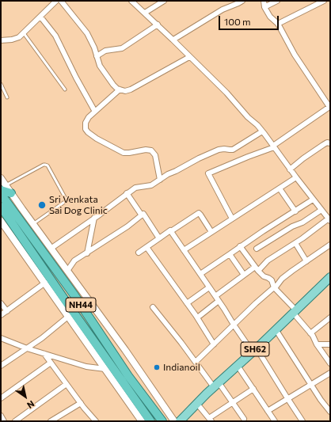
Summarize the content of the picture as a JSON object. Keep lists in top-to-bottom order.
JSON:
{
  "streets": {
    "highway": ["NH44"],
    "main road": ["SH62"]
  },
  "places": ["Sri Venkata Sai Dog Clinic", "Indianoil"],
  "scale_bar": "100 m",
  "north": "bottom right"
}
